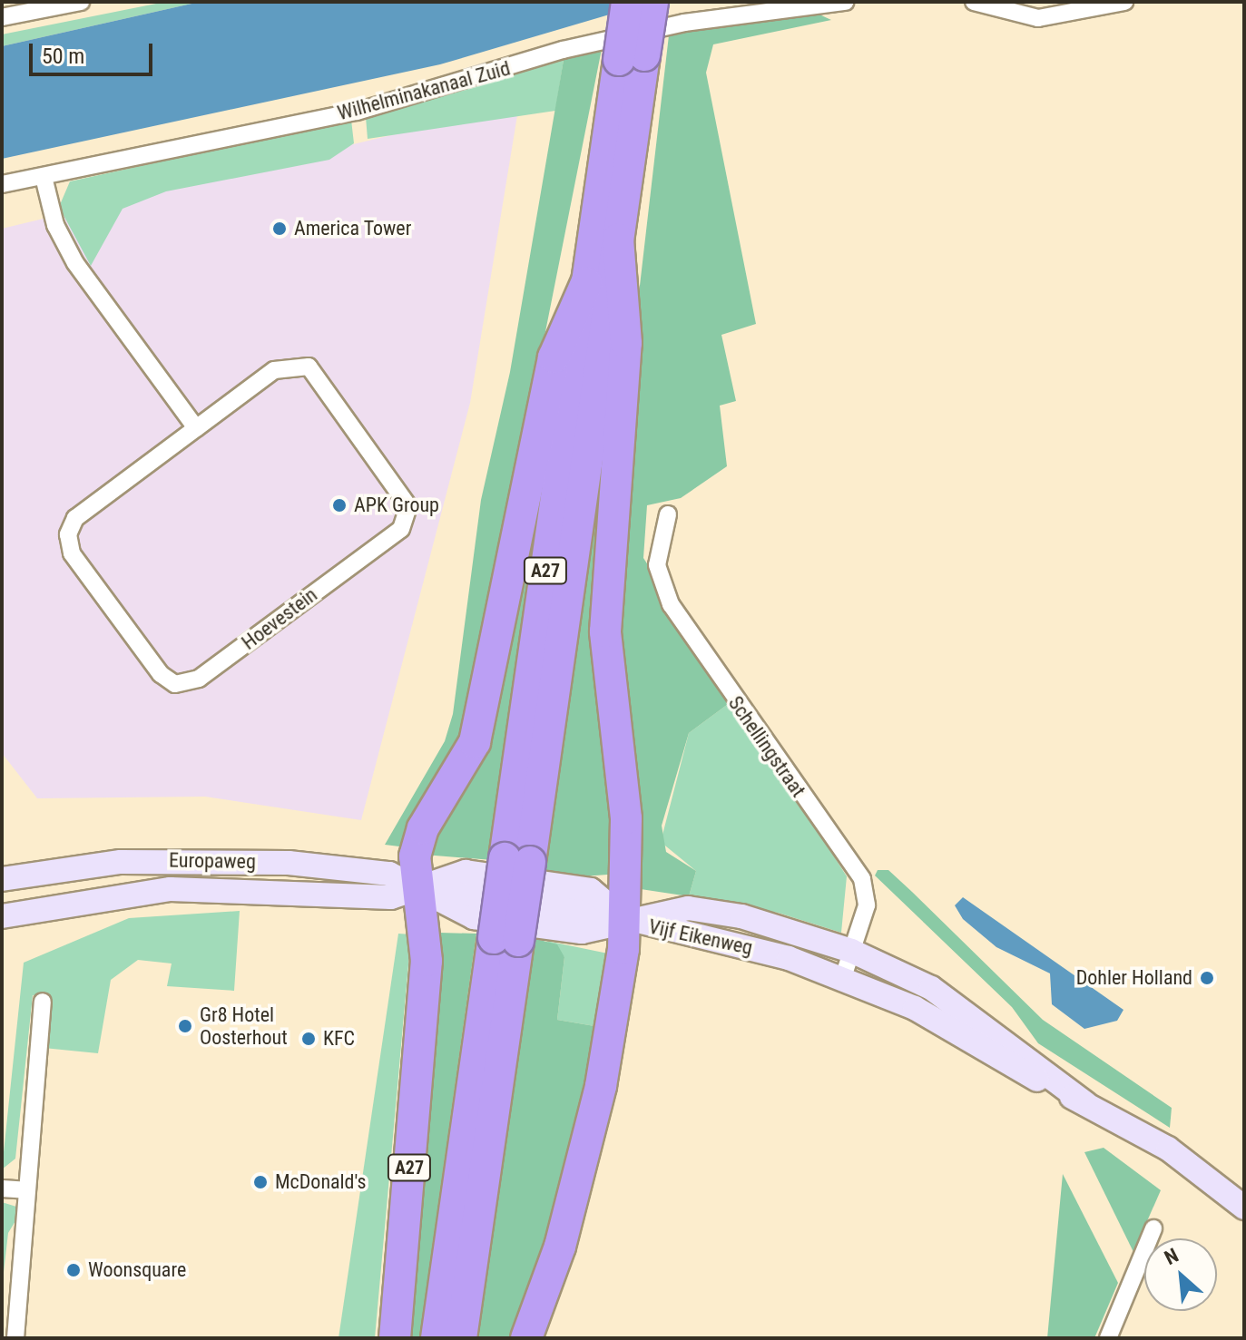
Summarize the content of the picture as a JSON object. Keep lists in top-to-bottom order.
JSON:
{
  "streets": {
    "highway": ["A27"],
    "main road": ["Europaweg", "Vijf Eikenweg"],
    "street": ["Wilhelminakanaal Zuid", "Hoevestein", "Schellingstraat"]
  },
  "crossings": [
    ["A27", "Europaweg"],
    ["A27", "Vijf Eikenweg"],
    ["Schellingstraat", "Vijf Eikenweg"],
    ["Europaweg", "Vijf Eikenweg"]
  ],
  "places": [
    "America Tower",
    "APK Group",
    "Dohler Holland",
    "Gr8 Hotel Oosterhout",
    "KFC",
    "McDonald's",
    "Woonsquare"
  ],
  "scale_bar": "50 m",
  "north": "top left"
}
